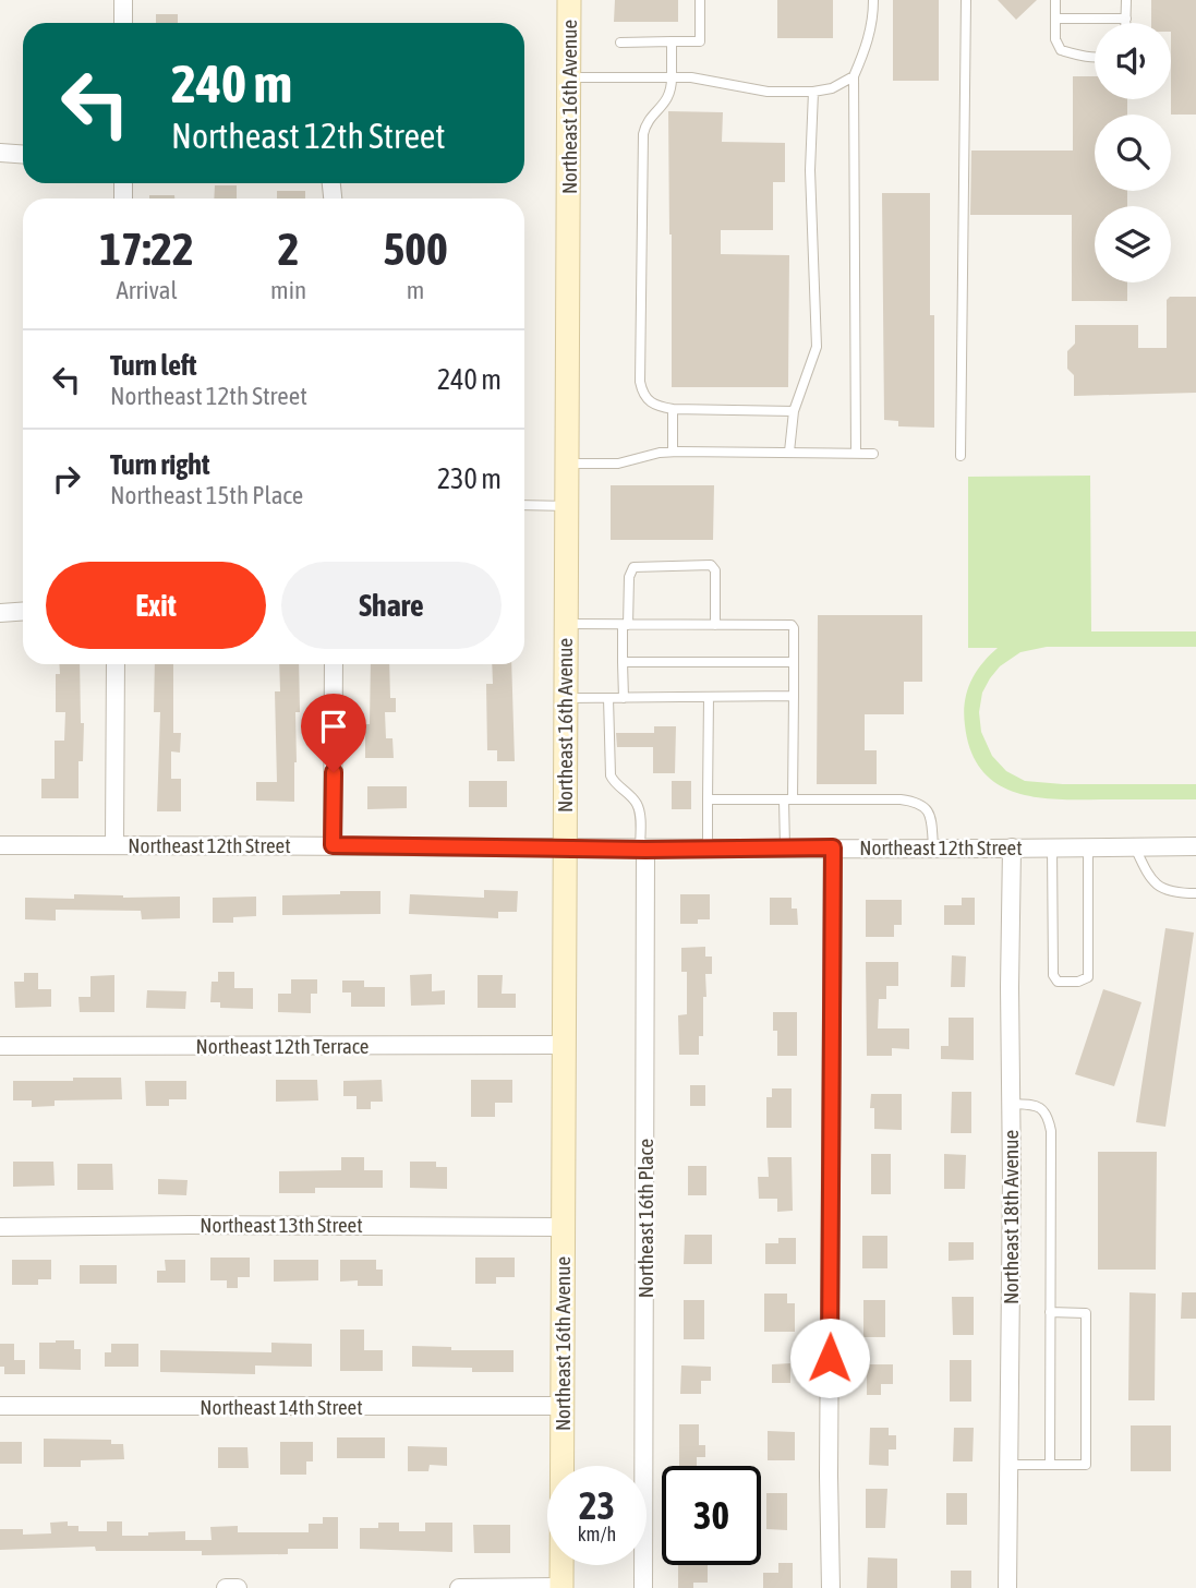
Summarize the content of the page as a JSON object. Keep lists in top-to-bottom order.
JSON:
{
  "streets": {
    "street": [
      "Northeast 16th Avenue",
      "Northeast 12th Street",
      "Northeast 12th Terrace",
      "Northeast 18th Avenue",
      "Northeast 16th Place",
      "Northeast 13th Street",
      "Northeast 14th Street"
    ]
  },
  "crossings": [
    ["Northeast 16th Avenue", "Northeast 12th Street"],
    ["Northeast 16th Avenue", "Northeast 12th Terrace"],
    ["Northeast 16th Avenue", "Northeast 13th Street"],
    ["Northeast 16th Avenue", "Northeast 14th Street"],
    ["Northeast 12th Street", "Northeast 18th Avenue"],
    ["Northeast 12th Street", "Northeast 16th Place"]
  ],
  "page": {
    "turn": ["240 m", "Northeast 12th Street"],
    "eta": [
      "17:22",
      "Arrival",
      "2",
      "min",
      "500",
      "m"
    ],
    "list": [
      {
        "name": "Turn left",
        "note": "Northeast 12th Street",
        "value": "240 m"
      },
      {
        "name": "Turn right",
        "note": "Northeast 15th Place",
        "value": "230 m"
      }
    ],
    "buttons": ["Exit", "Share"],
    "speed": "23 km/h",
    "limit": "30"
  }
}
